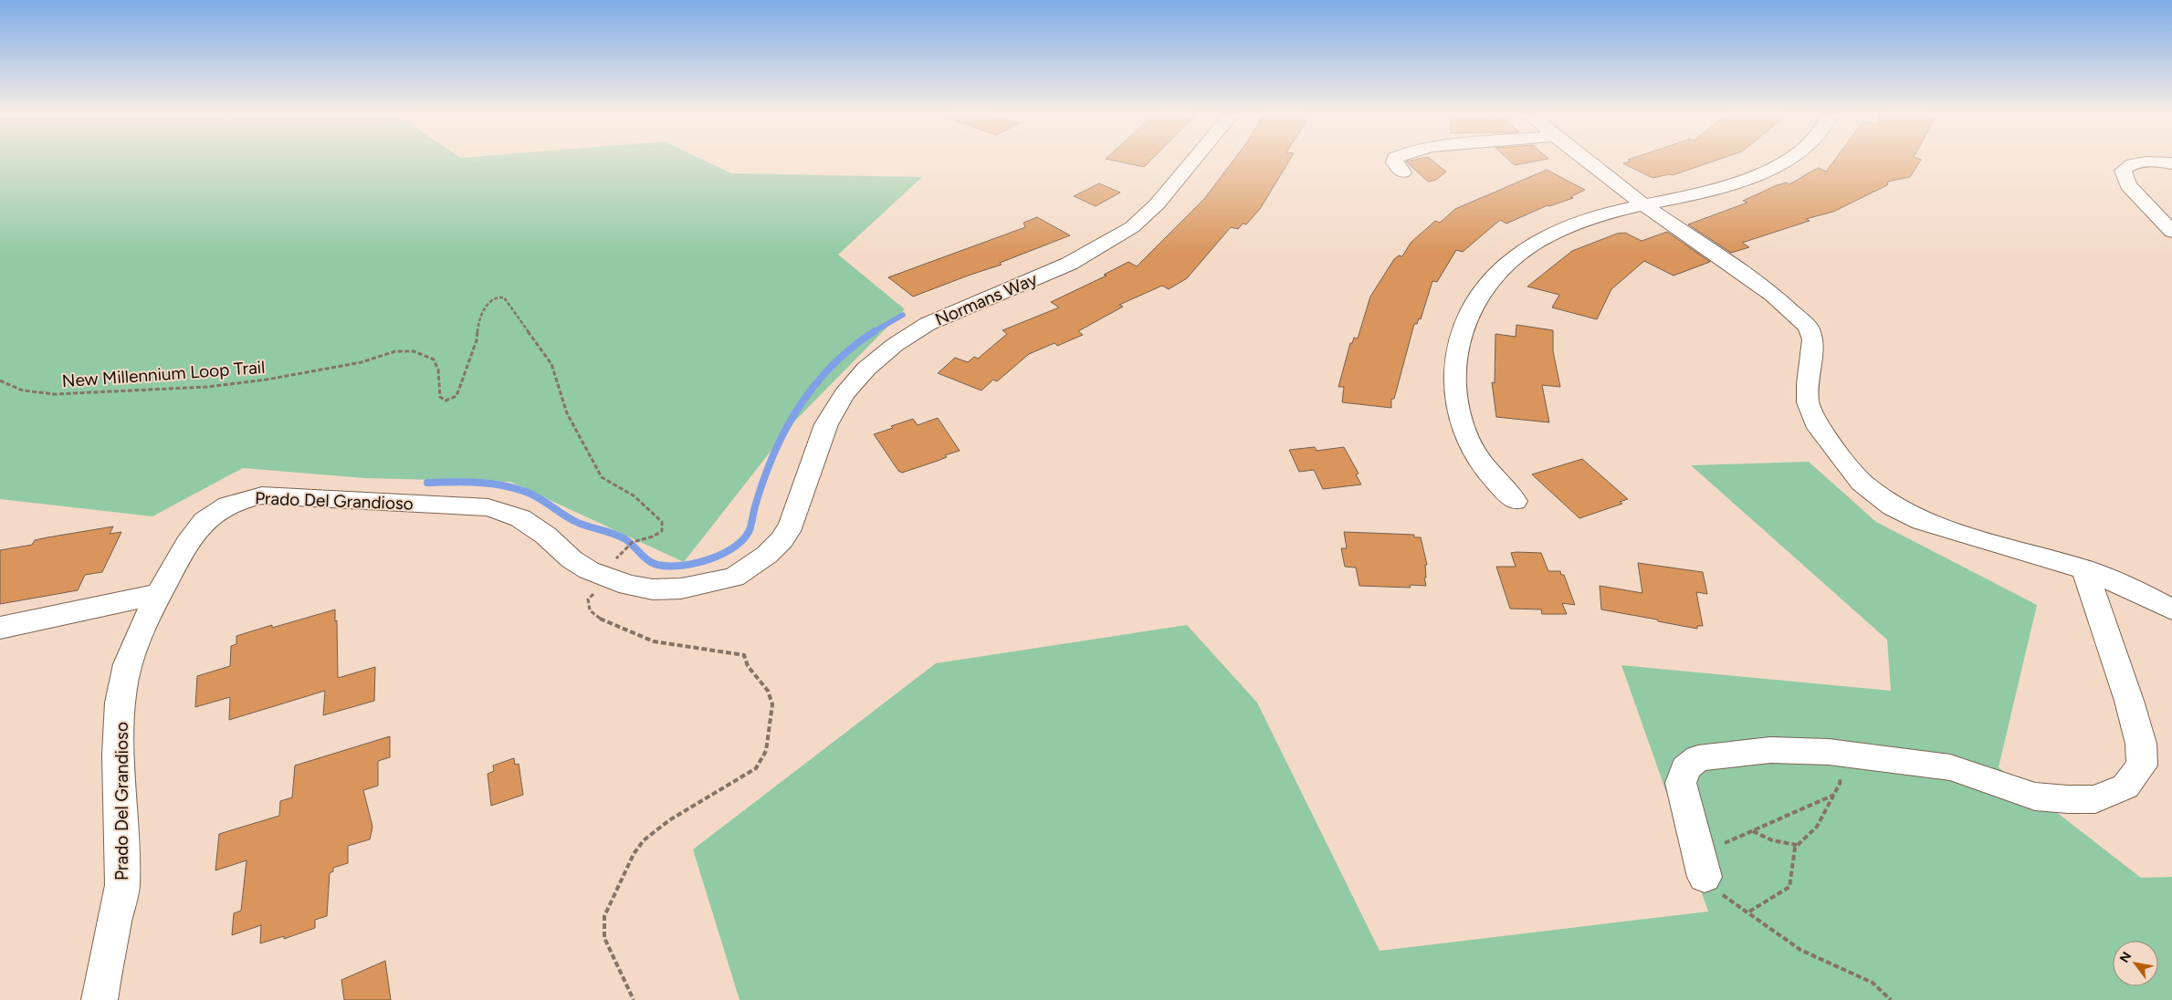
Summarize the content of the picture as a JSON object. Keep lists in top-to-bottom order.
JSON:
{
  "streets": {
    "street": ["Normans Way", "Prado Del Grandioso"],
    "path": ["New Millennium Loop Trail"]
  },
  "crossings": [
    ["Normans Way", "Prado Del Grandioso"],
    ["New Millennium Loop Trail", "Prado Del Grandioso"]
  ],
  "north": "top left"
}
